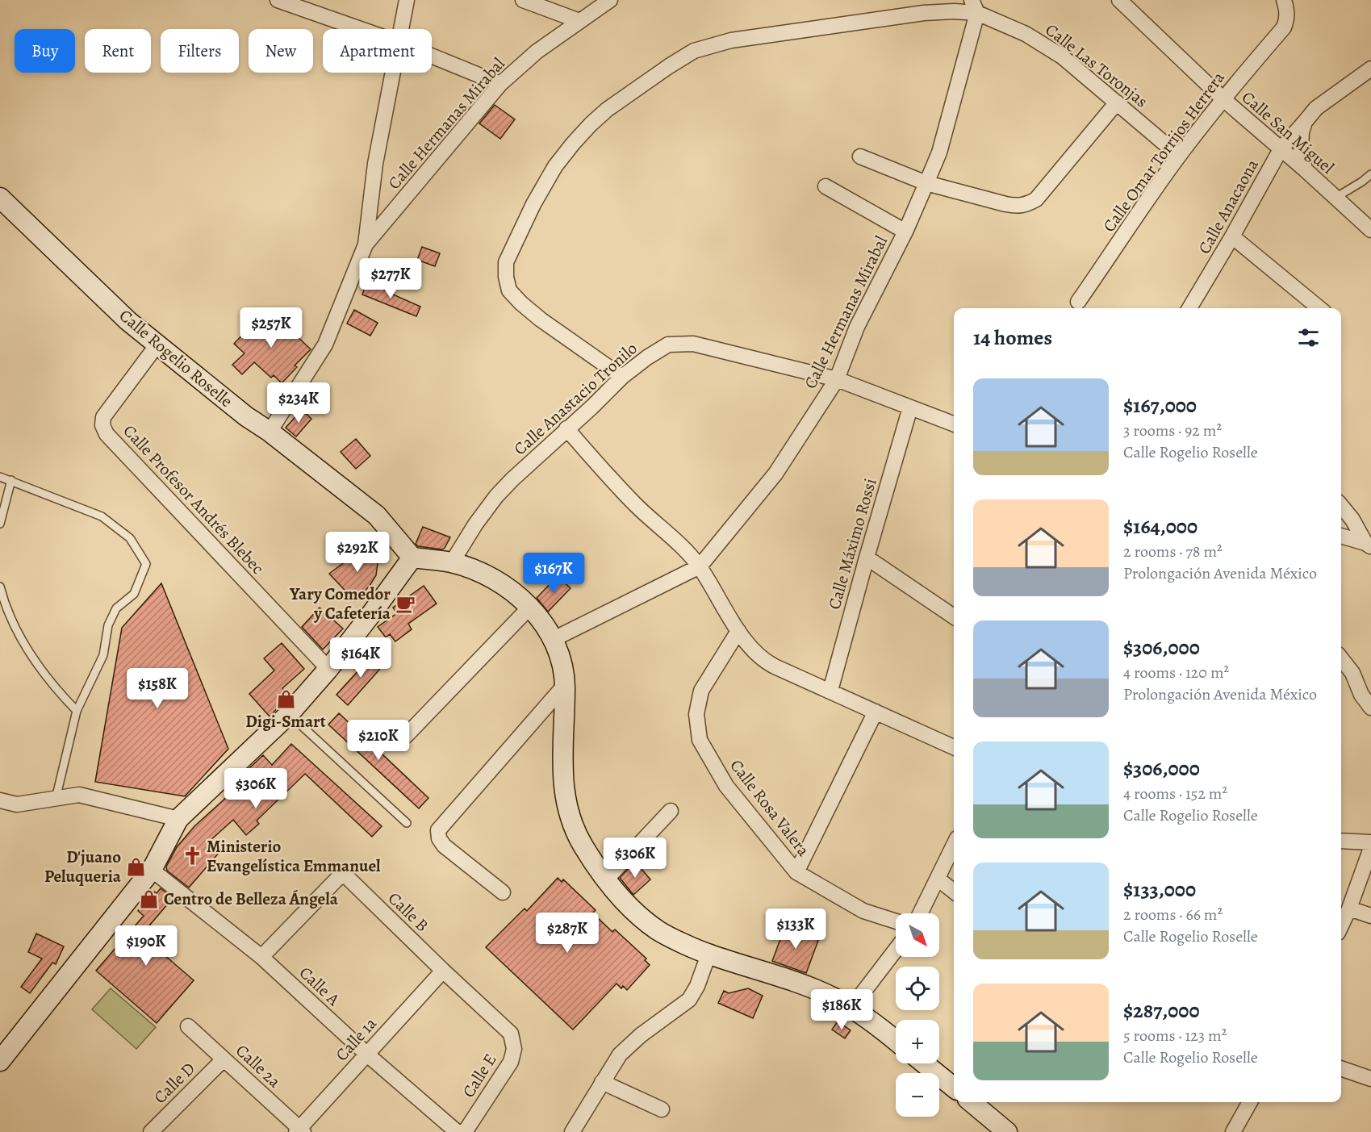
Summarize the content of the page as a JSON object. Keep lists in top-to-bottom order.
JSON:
{
  "streets": {
    "street": [
      "Calle Las Toronjas",
      "Calle Hermanas Mirabal",
      "Calle San Miguel",
      "Calle Omar Torrijos Herrera",
      "Calle Anacaona",
      "Calle Rogelio Roselle",
      "Calle Anastacio Tronilo",
      "Calle Profesor Andrés Blebec",
      "Calle Máximo Rossi",
      "Calle Rosa Valera",
      "Calle B",
      "Calle A",
      "Calle 1a",
      "Calle 2a",
      "Calle E",
      "Calle D"
    ]
  },
  "crossings": [
    ["Calle Las Toronjas", "Calle Hermanas Mirabal"],
    ["Calle Las Toronjas", "Calle Omar Torrijos Herrera"],
    ["Calle Las Toronjas", "Calle Anastacio Tronilo"],
    ["Calle Hermanas Mirabal", "Calle Anastacio Tronilo"],
    ["Calle San Miguel", "Calle Omar Torrijos Herrera"],
    ["Calle San Miguel", "Calle Anacaona"],
    ["Calle Rogelio Roselle", "Calle Profesor Andrés Blebec"],
    ["Calle Anastacio Tronilo", "Calle Máximo Rossi"],
    ["Calle B", "Calle A"],
    ["Calle B", "Calle 1a"],
    ["Calle B", "Calle E"],
    ["Calle A", "Calle 1a"],
    ["Calle A", "Calle E"],
    ["Calle 1a", "Calle 2a"],
    ["Calle 2a", "Calle D"]
  ],
  "places": {
    "cafe": ["Yary Comedor y Cafetería"],
    "shop": ["Digi-Smart", "D'juano Peluqueria", "Centro de Belleza Ángela"],
    "church": ["Ministerio Evangelística Emmanuel"]
  },
  "north": "bottom right",
  "page": {
    "chip": [
      "Buy",
      "Rent",
      "Filters",
      "New",
      "Apartment"
    ],
    "price": [
      "$277K",
      "$257K",
      "$234K",
      "$292K",
      "$167K",
      "$164K",
      "$158K",
      "$210K",
      "$306K",
      "$306K",
      "$133K",
      "$287K",
      "$190K",
      "$186K"
    ],
    "heading": "14 homes",
    "list": [
      {
        "name": "$167,000",
        "note": "3 rooms · 92 m² · Calle Rogelio Roselle"
      },
      {
        "name": "$164,000",
        "note": "2 rooms · 78 m² · Prolongación Avenida México"
      },
      {
        "name": "$306,000",
        "note": "4 rooms · 120 m² · Prolongación Avenida México"
      },
      {
        "name": "$306,000",
        "note": "4 rooms · 152 m² · Calle Rogelio Roselle"
      },
      {
        "name": "$133,000",
        "note": "2 rooms · 66 m² · Calle Rogelio Roselle"
      },
      {
        "name": "$287,000",
        "note": "5 rooms · 123 m² · Calle Rogelio Roselle"
      }
    ],
    "map_buttons": ["+", "−"]
  }
}
